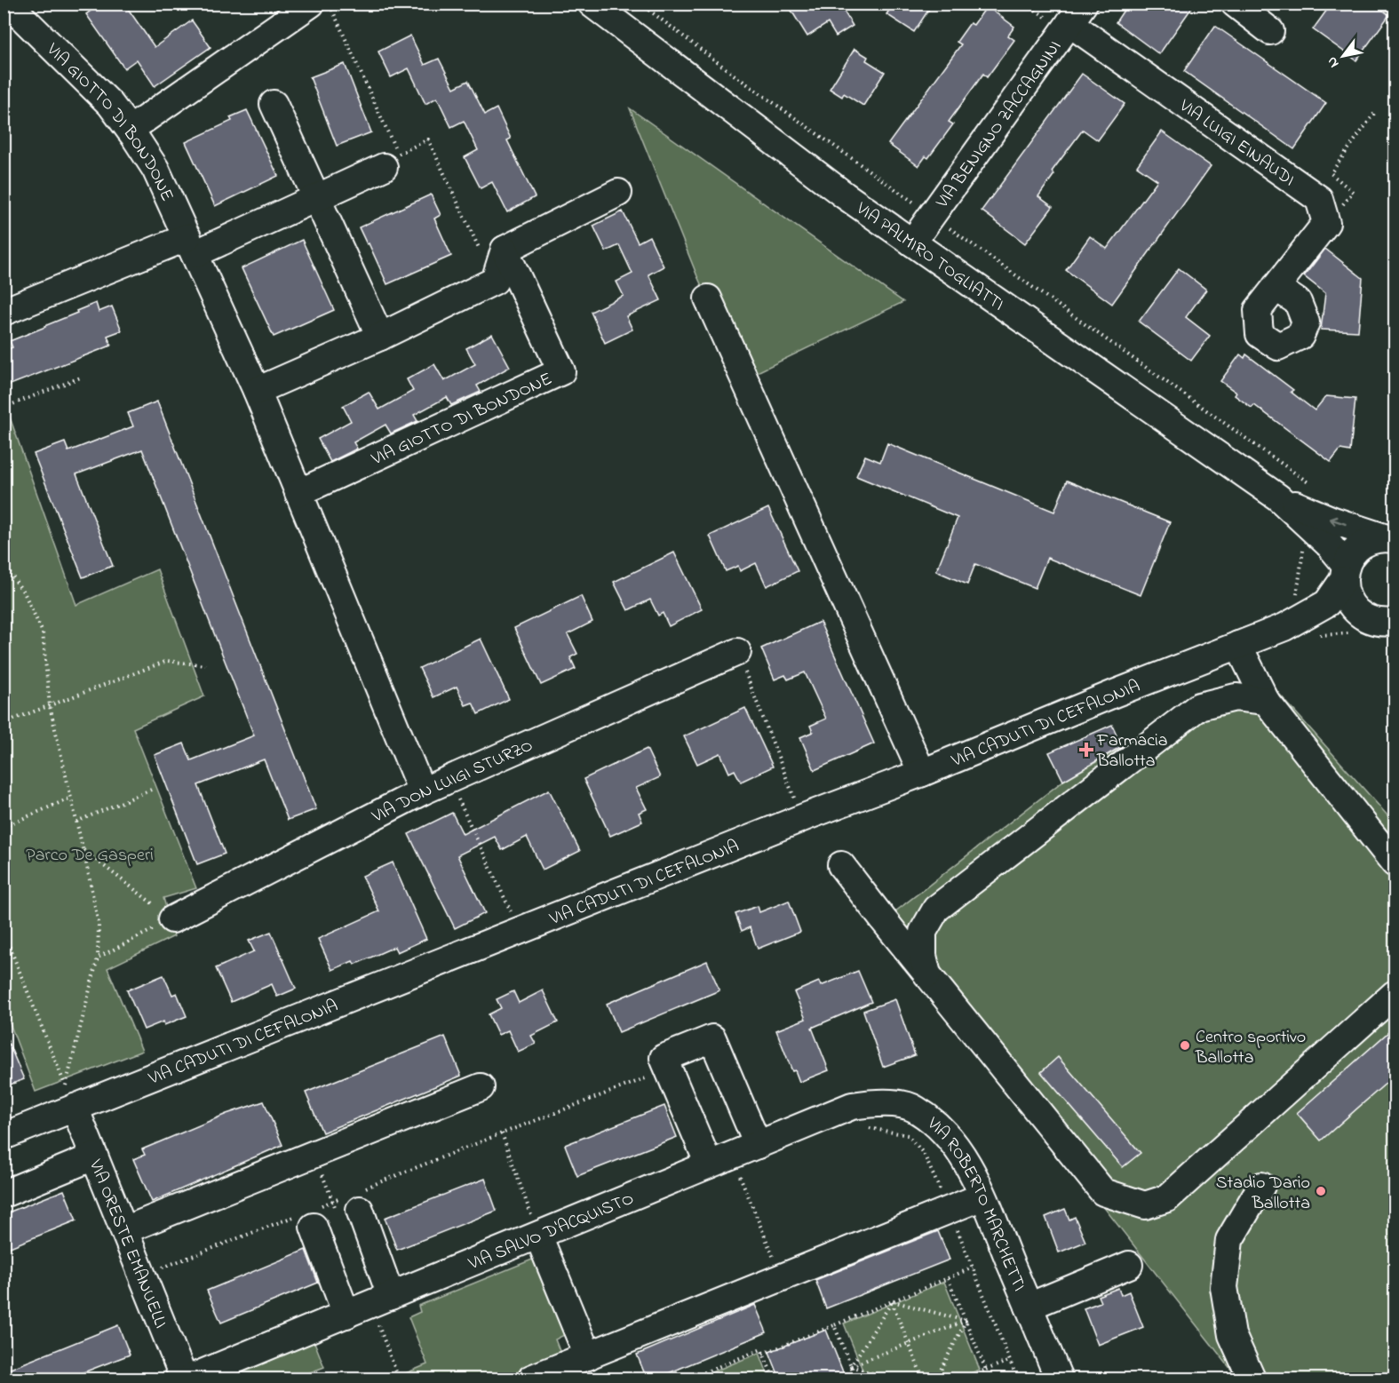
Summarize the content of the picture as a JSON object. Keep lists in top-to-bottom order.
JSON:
{
  "streets": {
    "street": [
      "VIA GIOTTO DI BONDONE",
      "VIA BENIGNO ZACCAGNINI",
      "VIA LUIGI EINAUDI",
      "VIA PALMIRO TOGLIATTI",
      "VIA CADUTI DI CEFALONIA",
      "VIA DON LUIGI STURZO",
      "VIA ROBERTO MARCHETTI",
      "VIA SALVO D'ACQUISTO",
      "VIA ORESTE EMANUELLI"
    ]
  },
  "crossings": [
    ["VIA GIOTTO DI BONDONE", "VIA DON LUIGI STURZO"],
    ["VIA BENIGNO ZACCAGNINI", "VIA LUIGI EINAUDI"],
    ["VIA BENIGNO ZACCAGNINI", "VIA PALMIRO TOGLIATTI"],
    ["VIA PALMIRO TOGLIATTI", "VIA CADUTI DI CEFALONIA"],
    ["VIA CADUTI DI CEFALONIA", "VIA ORESTE EMANUELLI"],
    ["VIA ROBERTO MARCHETTI", "VIA SALVO D'ACQUISTO"]
  ],
  "parks": ["Parco De Gasperi"],
  "places": {
    "health": ["Farmacia Ballotta"],
    "other": ["Centro sportivo Ballotta", "Stadio Dario Ballotta"]
  },
  "north": "bottom left"
}
